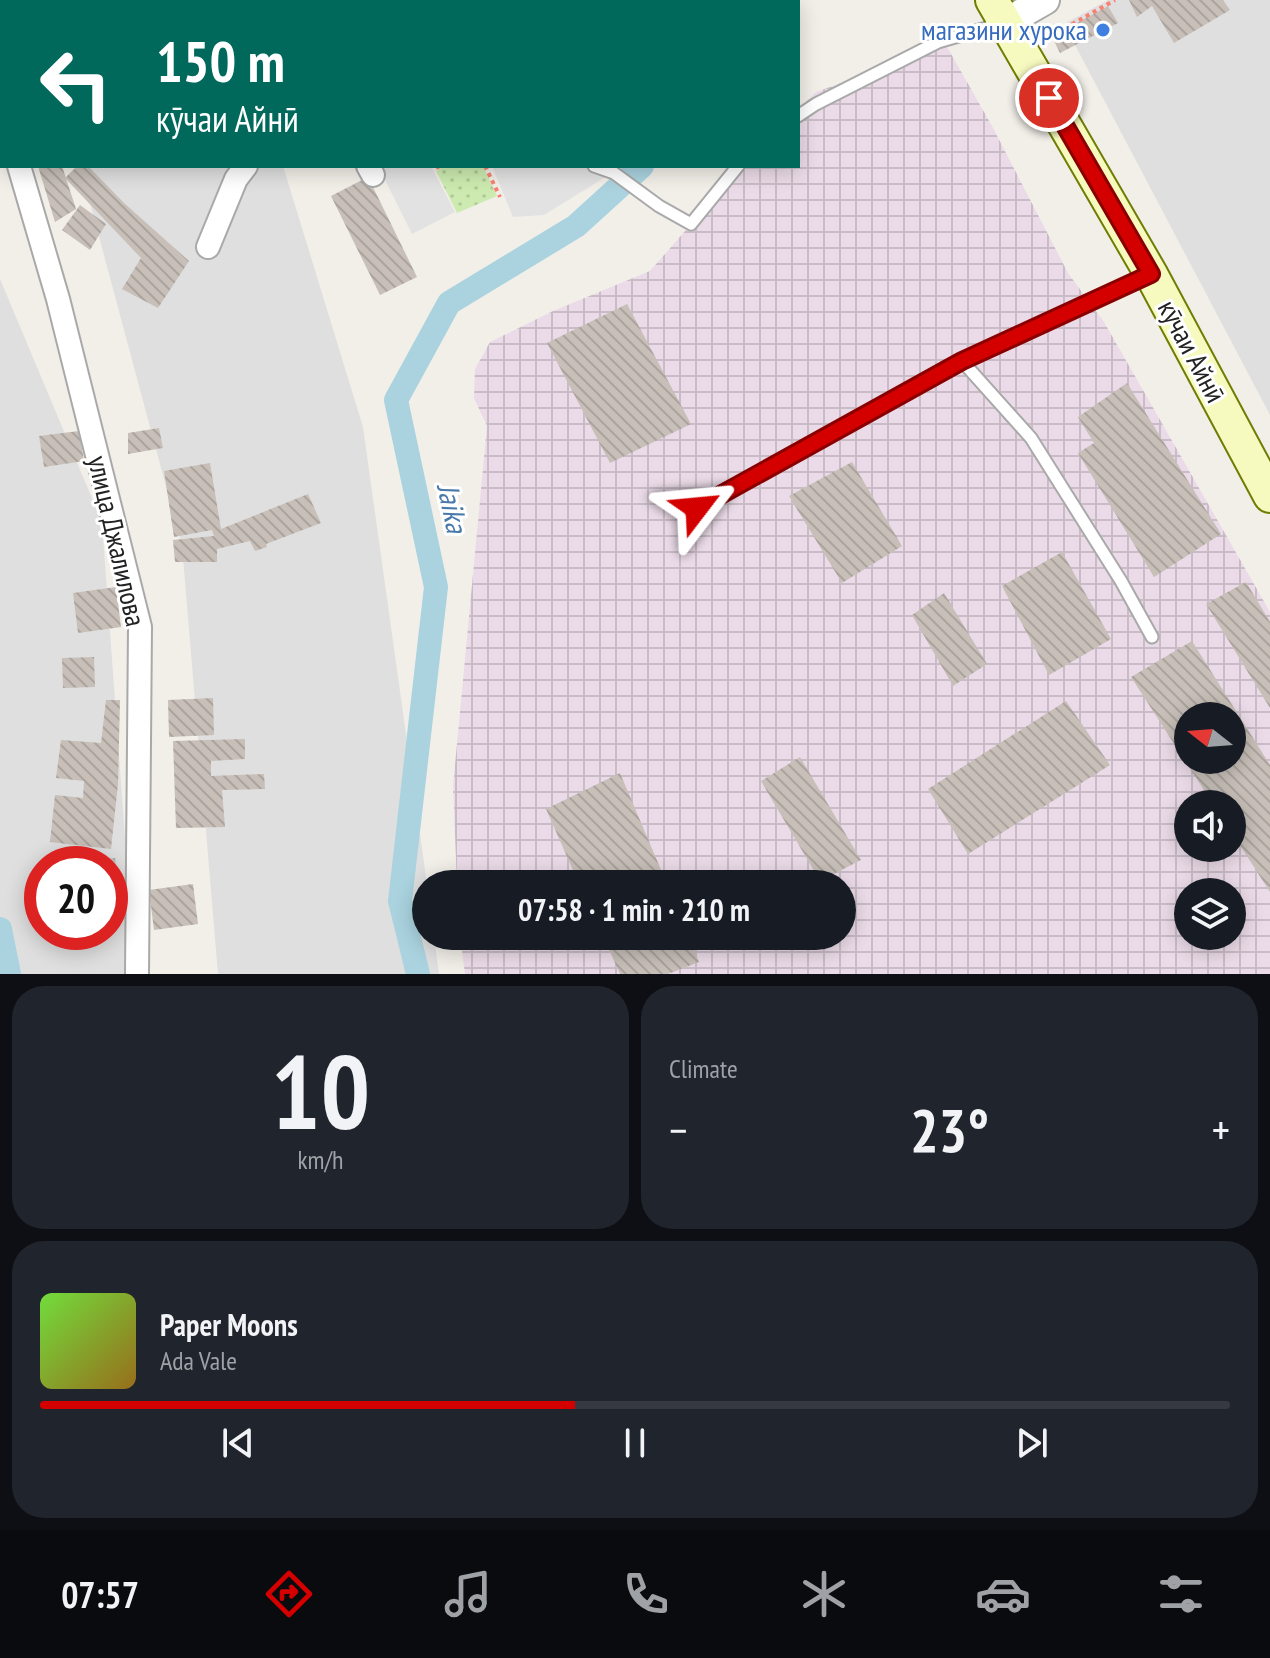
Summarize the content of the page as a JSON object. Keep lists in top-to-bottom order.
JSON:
{
  "streets": {
    "main road": ["кӯчаи Айнӣ"],
    "street": ["улица Джалилова"]
  },
  "water": ["Jaika"],
  "places": ["магазини хурока"],
  "north": "left",
  "page": {
    "turn": ["150 m", "кӯчаи Айнӣ"],
    "limit": "20",
    "trip": "07:58 · 1 min · 210 m",
    "tile": [
      ["10", "km/h"],
      "Climate"
    ],
    "heat": ["−", "23°", "+"],
    "song": ["Paper Moons", "Ada Vale"],
    "tabs": "07:57"
  }
}
